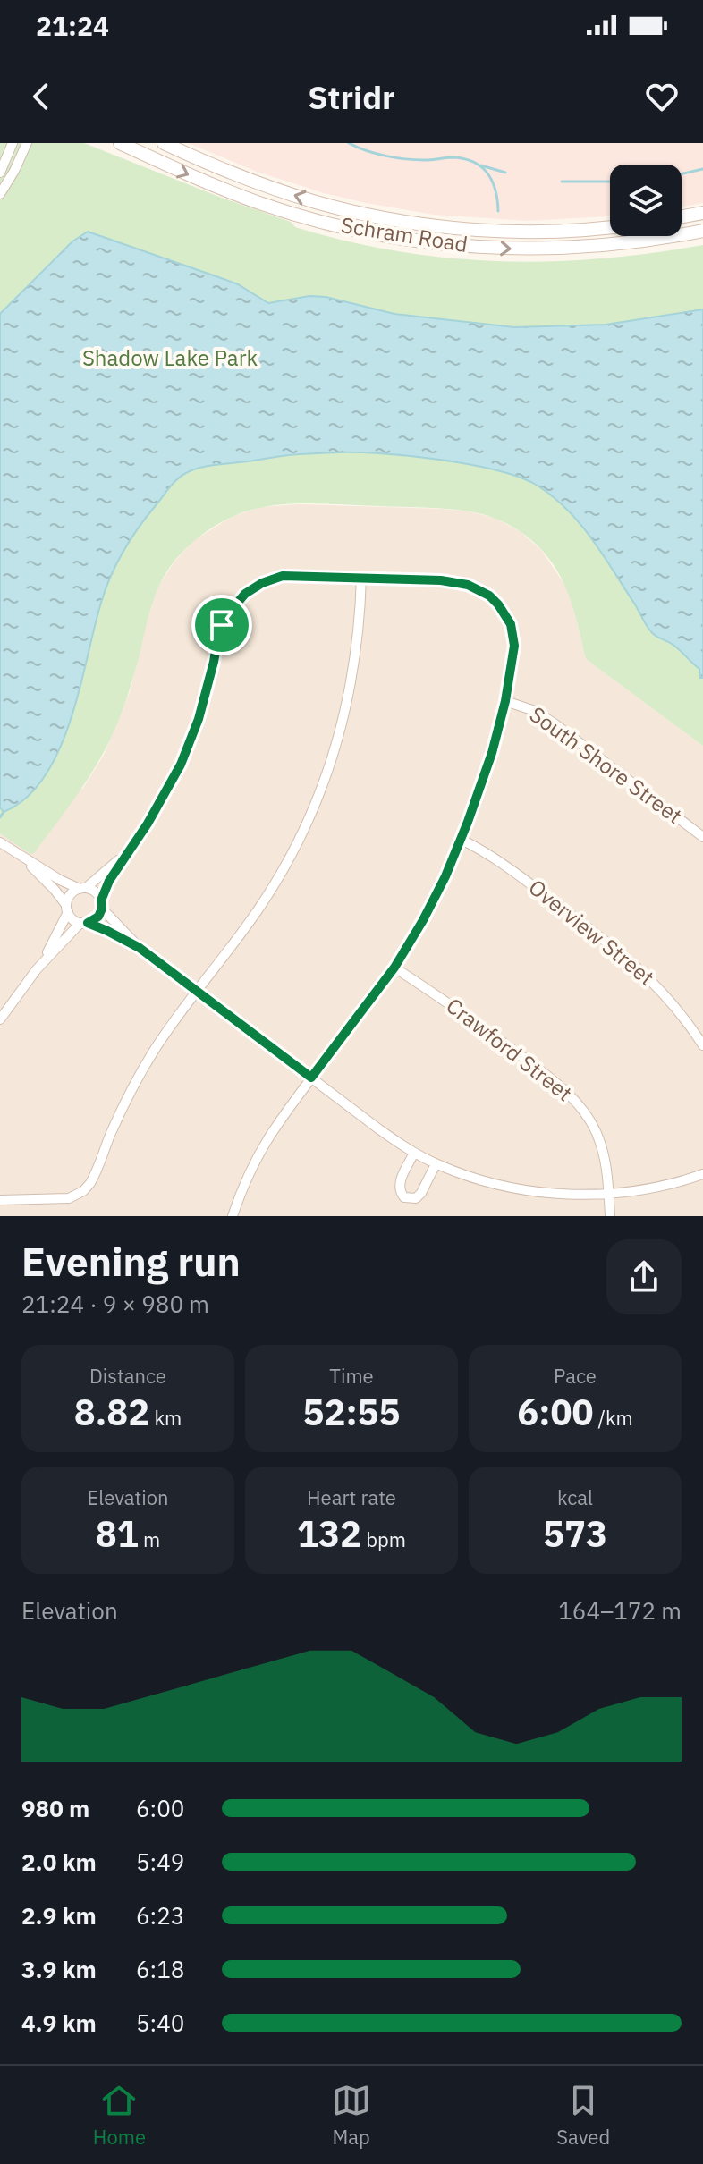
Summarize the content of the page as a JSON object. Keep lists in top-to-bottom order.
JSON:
{
  "streets": {
    "main road": ["Schram Road"],
    "street": ["South Shore Street", "Overview Street", "Crawford Street"]
  },
  "parks": ["Shadow Lake Park"],
  "page": {
    "status": "21:24",
    "header": "Stridr",
    "heading": ["Evening run", "21:24 · 9 × 980 m"],
    "stats": [
      ["Distance", "8.82 km"],
      ["Time", "52:55"],
      ["Pace", "6:00 /km"],
      ["Elevation", "81 m"],
      ["Heart rate", "132 bpm"],
      ["kcal", "573"]
    ],
    "chart": ["Elevation", "164–172 m"],
    "list": [
      {
        "name": "980 m",
        "note": "6:00"
      },
      {
        "name": "2.0 km",
        "note": "5:49"
      },
      {
        "name": "2.9 km",
        "note": "6:23"
      },
      {
        "name": "3.9 km",
        "note": "6:18"
      },
      {
        "name": "4.9 km",
        "note": "5:40"
      }
    ],
    "tabs": ["Home", "Map", "Saved"]
  }
}
